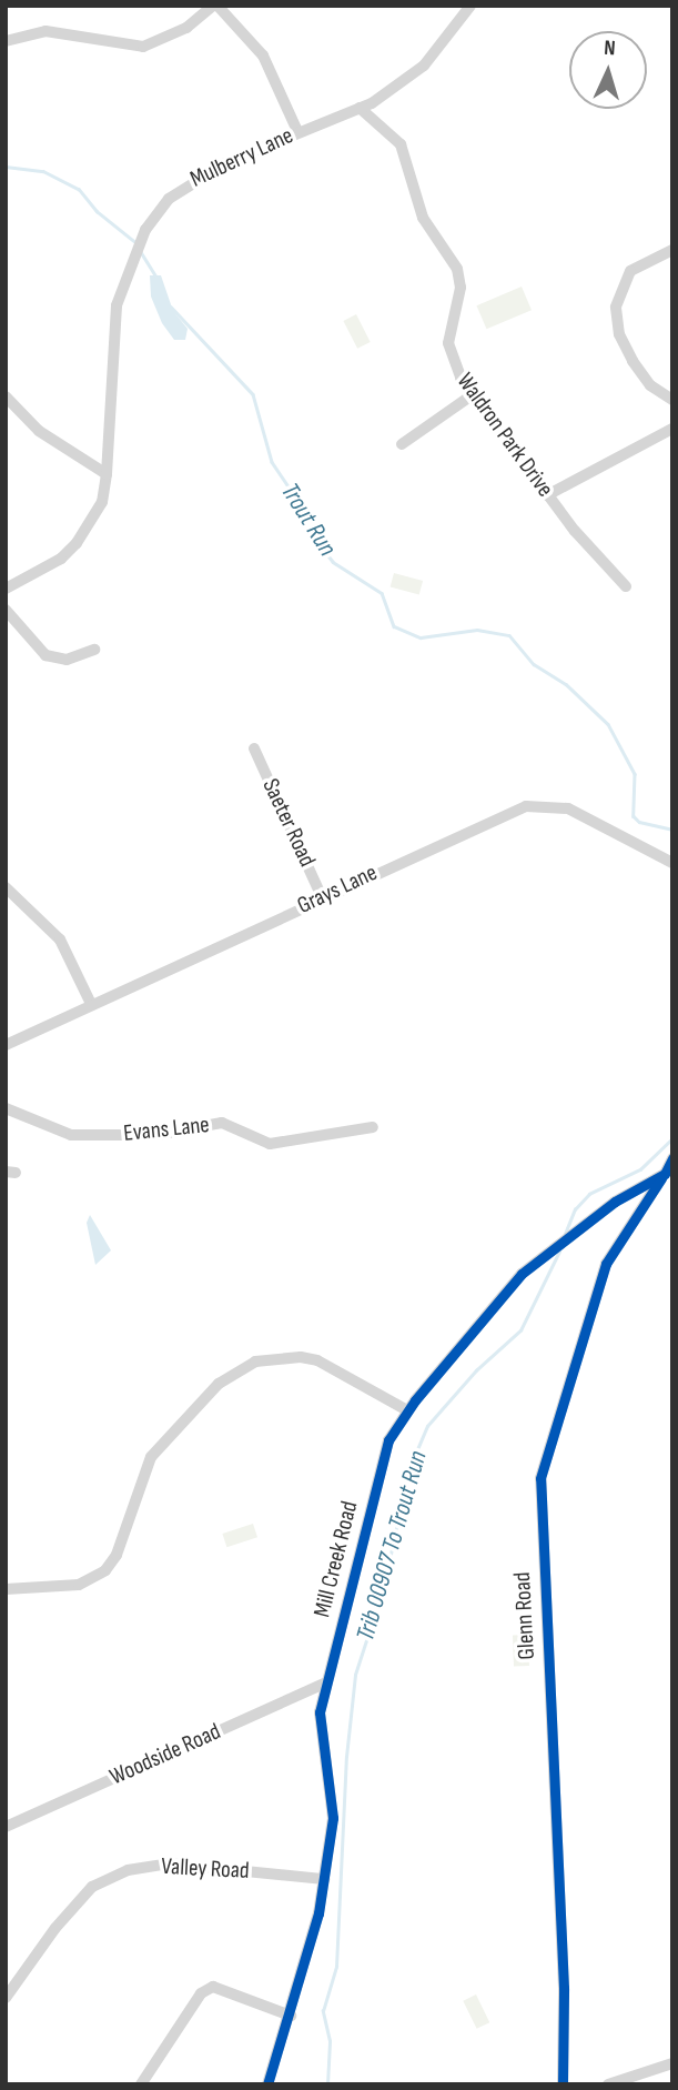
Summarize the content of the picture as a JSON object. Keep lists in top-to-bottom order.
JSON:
{
  "streets": {
    "street": [
      "Mulberry Lane",
      "Waldron Park Drive",
      "Saeter Road",
      "Grays Lane",
      "Evans Lane",
      "Mill Creek Road",
      "Glenn Road",
      "Woodside Road",
      "Valley Road"
    ]
  },
  "crossings": [
    ["Mulberry Lane", "Waldron Park Drive"],
    ["Saeter Road", "Grays Lane"],
    ["Mill Creek Road", "Glenn Road"],
    ["Mill Creek Road", "Woodside Road"],
    ["Mill Creek Road", "Valley Road"]
  ],
  "water": ["Trout Run", "Trib 00907 To Trout Run"],
  "north": "top"
}
